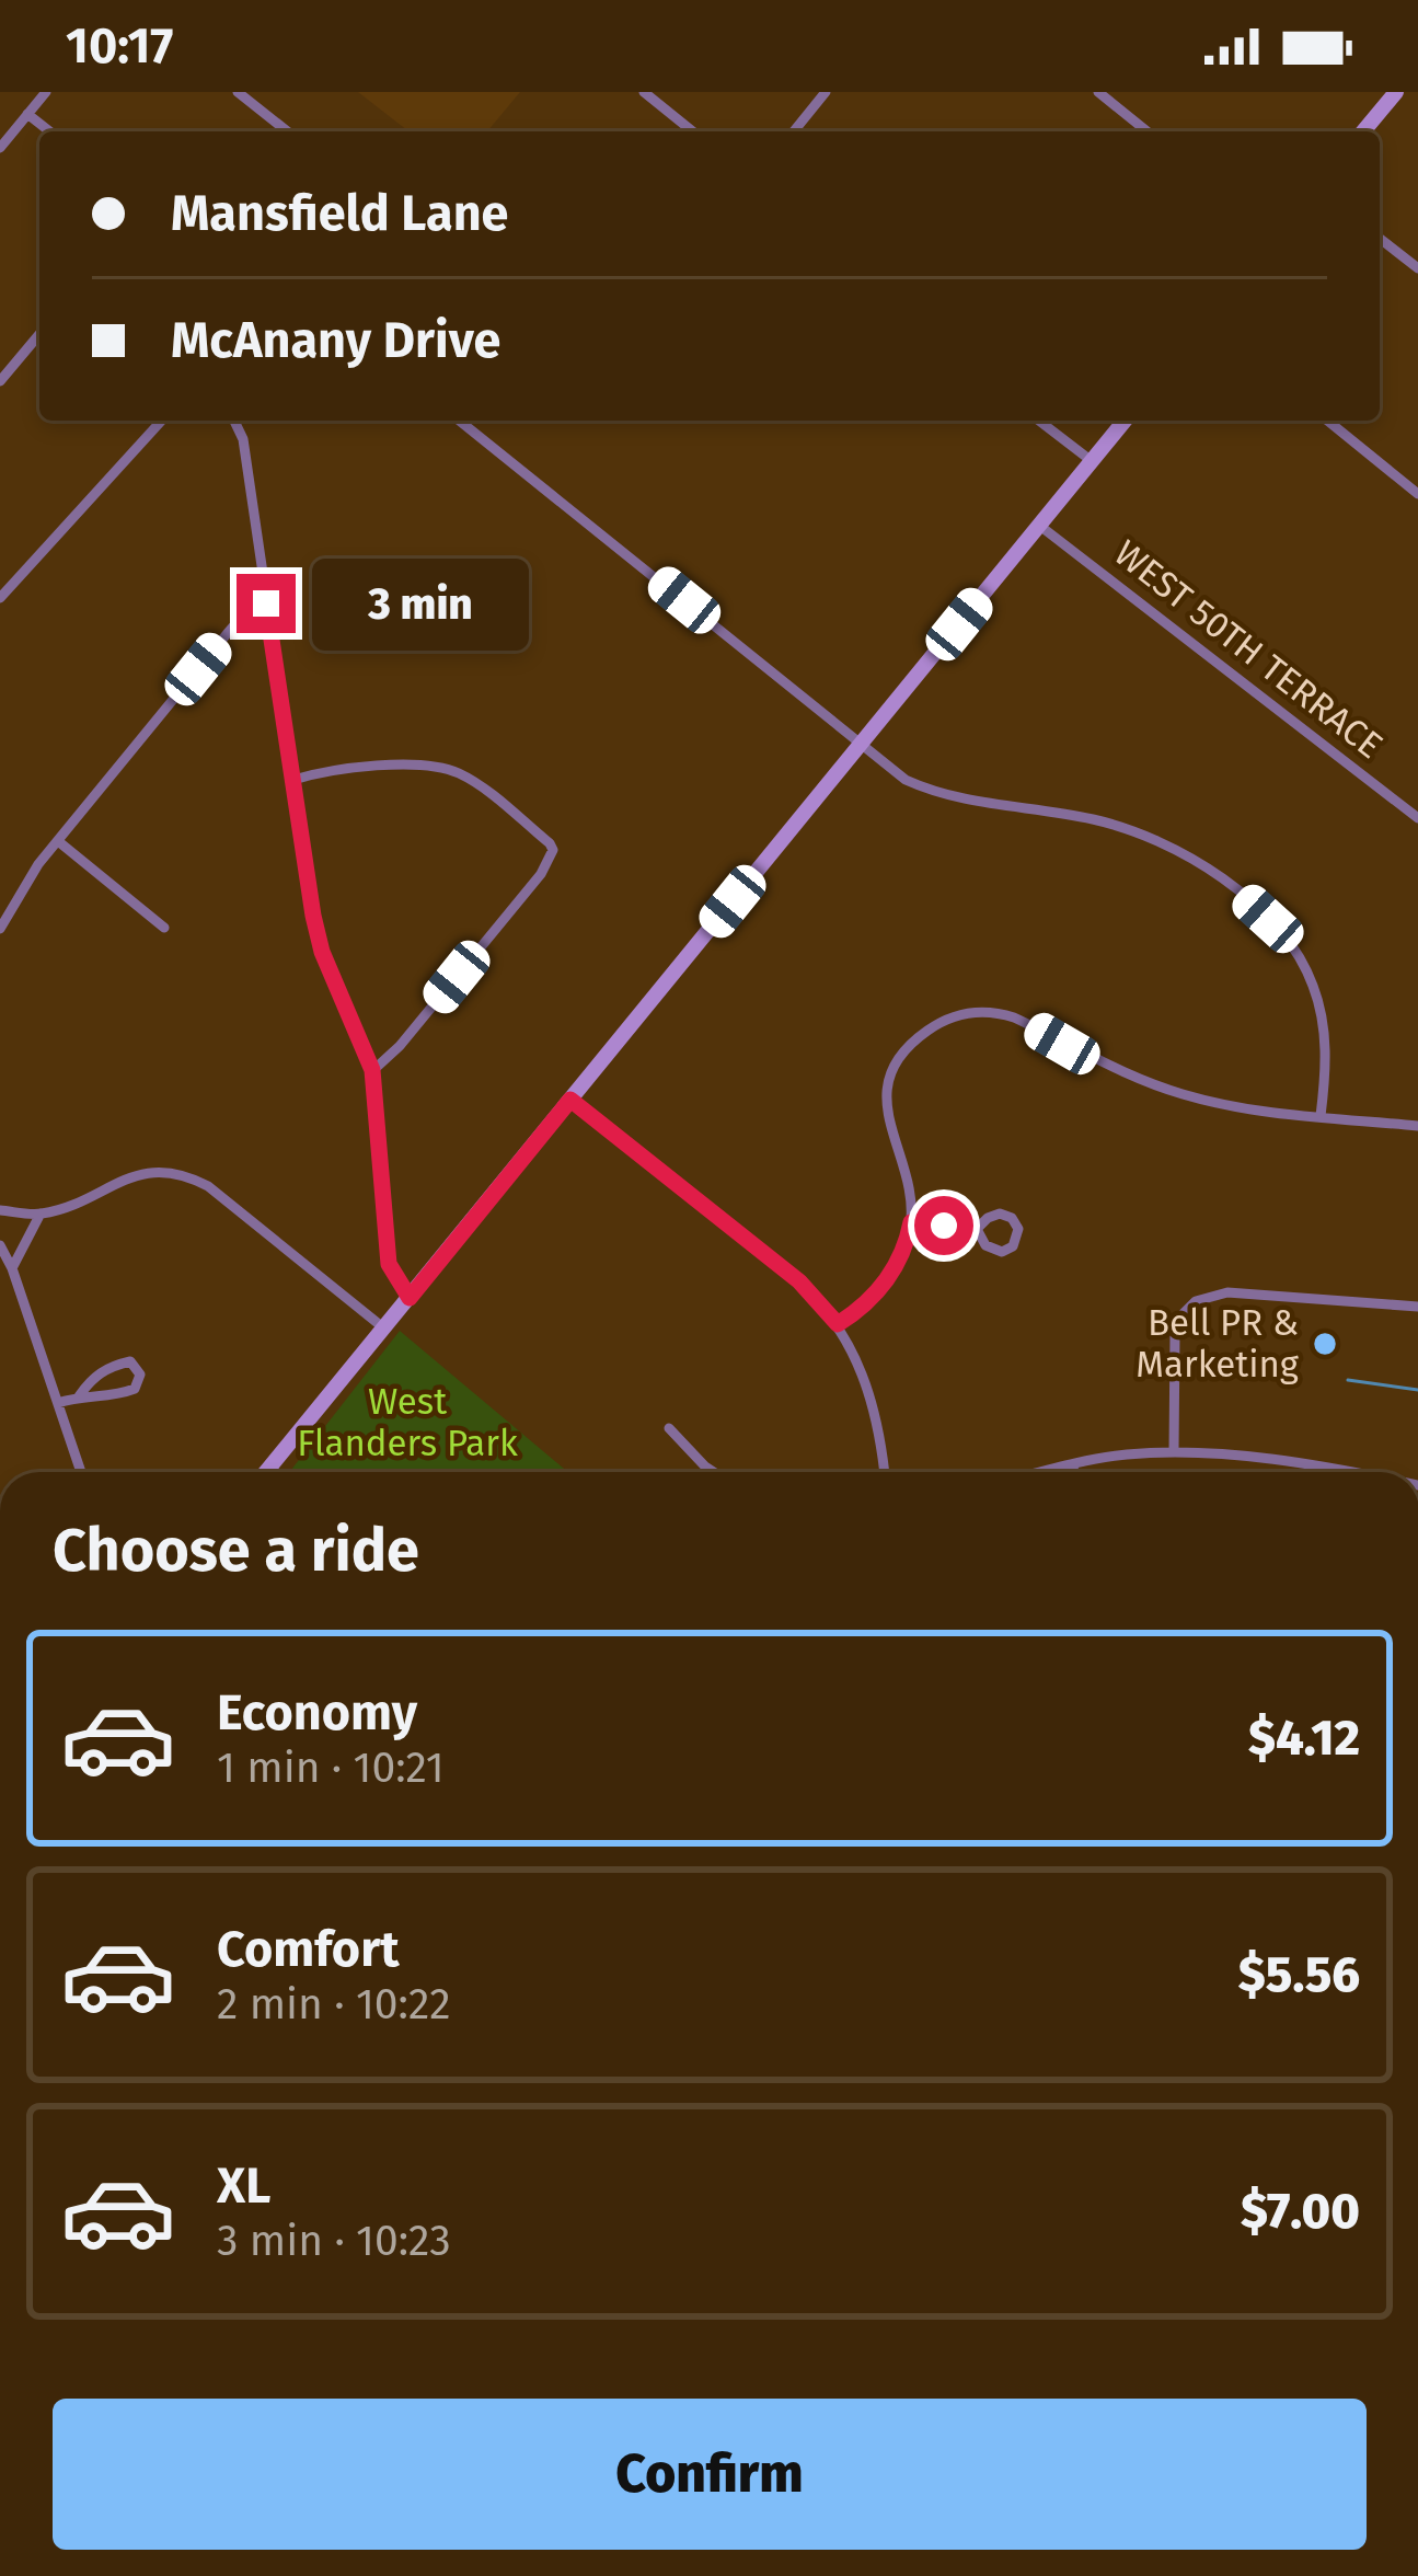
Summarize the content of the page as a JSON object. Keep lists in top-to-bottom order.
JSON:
{
  "streets": {
    "street": ["WEST 50TH TERRACE"]
  },
  "parks": ["West Flanders Park"],
  "places": ["Bell PR & Marketing"],
  "page": {
    "status": "10:17",
    "banner": ["Mansfield Lane", "McAnany Drive"],
    "bubble": "3 min",
    "heading": "Choose a ride",
    "list": [
      {
        "name": "Economy",
        "note": "1 min · 10:21",
        "value": "$4.12"
      },
      {
        "name": "Comfort",
        "note": "2 min · 10:22",
        "value": "$5.56"
      },
      {
        "name": "XL",
        "note": "3 min · 10:23",
        "value": "$7.00"
      }
    ],
    "buttons": "Confirm"
  }
}
